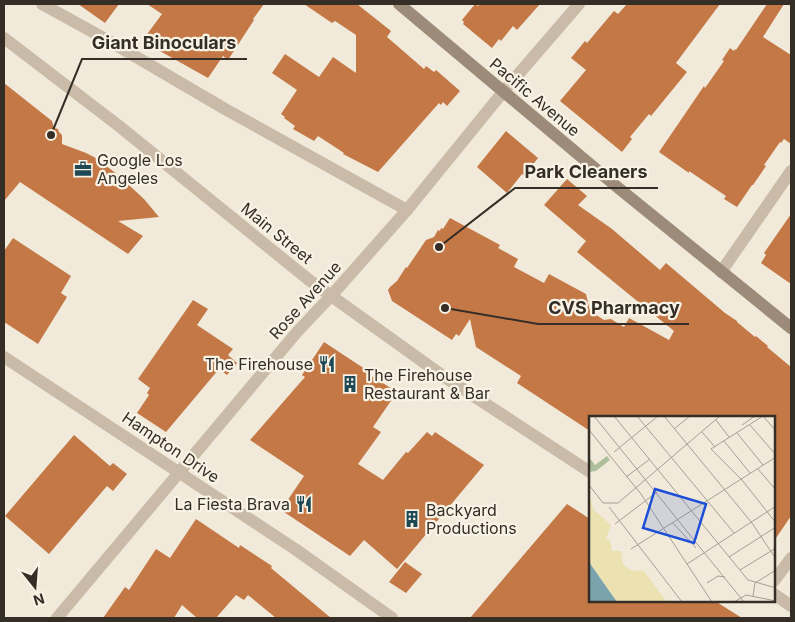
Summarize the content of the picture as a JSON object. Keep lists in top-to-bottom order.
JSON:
{
  "streets": {
    "main road": ["Pacific Avenue"],
    "street": ["Main Street", "Rose Avenue", "Hampton Drive"]
  },
  "crossings": [
    ["Pacific Avenue", "Rose Avenue"],
    ["Main Street", "Rose Avenue"],
    ["Rose Avenue", "Hampton Drive"]
  ],
  "places": {
    "other": ["Giant Binoculars", "Park Cleaners", "CVS Pharmacy"],
    "office": ["Google Los Angeles"],
    "restaurant": ["The Firehouse", "La Fiesta Brava"],
    "building": ["The Firehouse Restaurant & Bar", "Backyard Productions"]
  },
  "north": "bottom"
}
